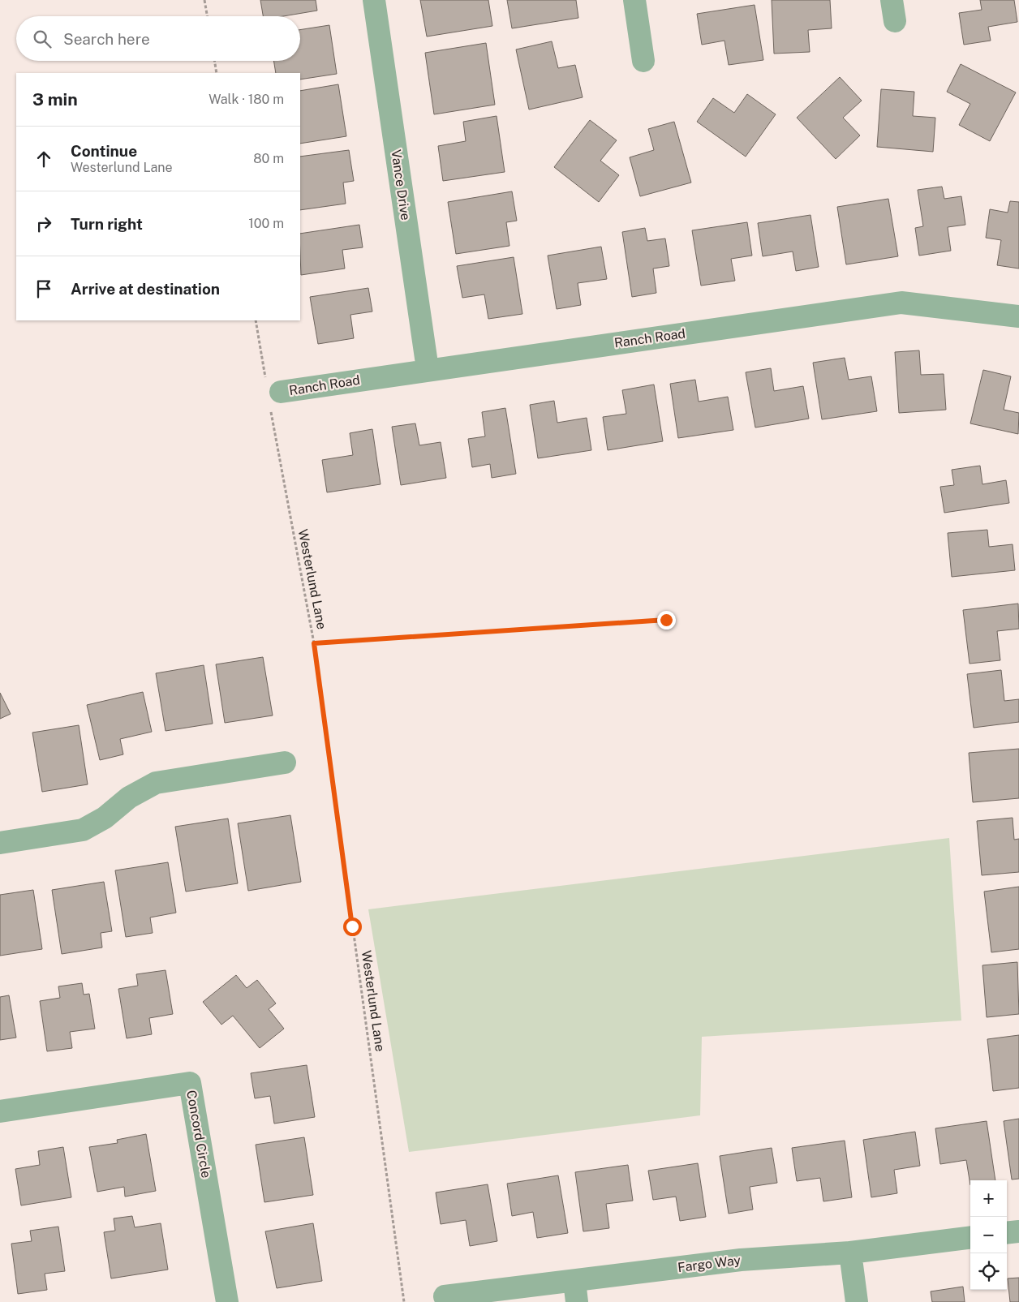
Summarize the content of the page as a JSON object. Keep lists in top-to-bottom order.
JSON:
{
  "streets": {
    "street": [
      "Vance Drive",
      "Ranch Road",
      "Concord Circle",
      "Fargo Way"
    ],
    "path": ["Westerlund Lane"]
  },
  "crossings": [
    ["Vance Drive", "Ranch Road"],
    ["Ranch Road", "Westerlund Lane"]
  ],
  "page": {
    "search": "Search here",
    "heading": ["3 min", "Walk · 180 m"],
    "list": [
      ["Continue", "Westerlund Lane", "80 m"],
      ["Turn right", "100 m"],
      "Arrive at destination"
    ],
    "map_buttons": ["+", "−"]
  }
}
